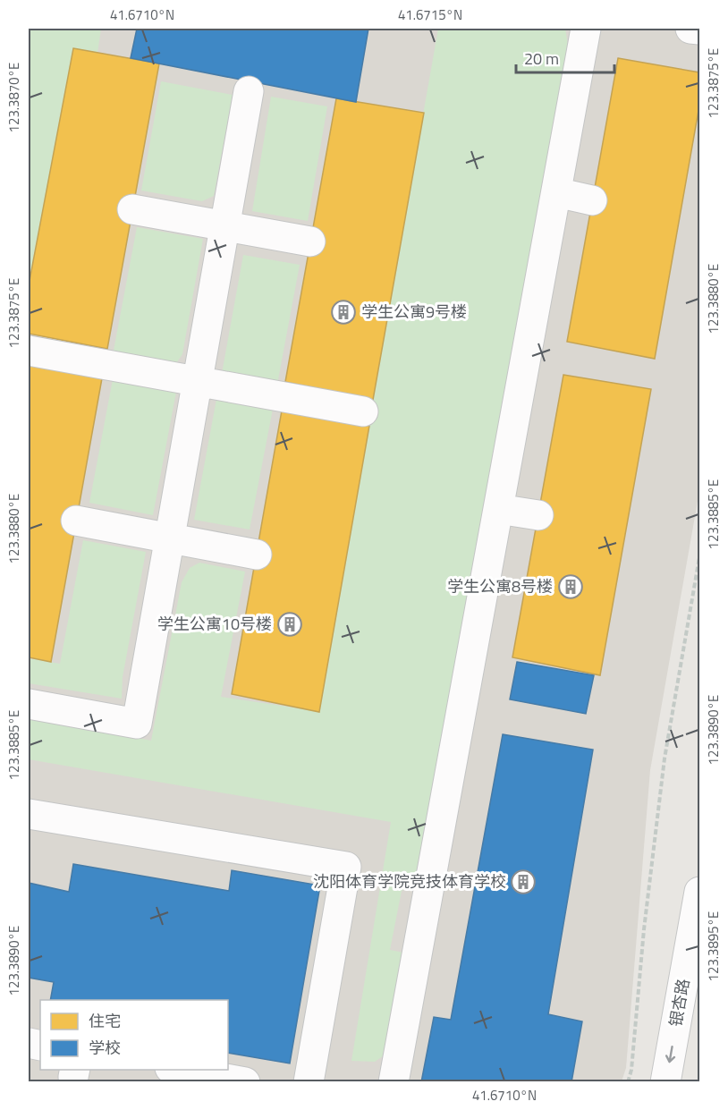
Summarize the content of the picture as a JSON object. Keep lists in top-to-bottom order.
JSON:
{
  "streets": {
    "street": ["银杏路"]
  },
  "one_way": ["银杏路"],
  "places": {
    "building": [
      "学生公寓9号楼",
      "学生公寓8号楼",
      "学生公寓10号楼",
      "沈阳体育学院竞技体育学校"
    ]
  },
  "legend": ["住宅", "学校"],
  "scale_bar": "20 m",
  "coordinates": [
    "41.6710°N",
    "41.6715°N",
    "123.3875°E",
    "123.3870°E",
    "123.3880°E",
    "123.3885°E",
    "123.3890°E",
    "123.3895°E"
  ]
}
